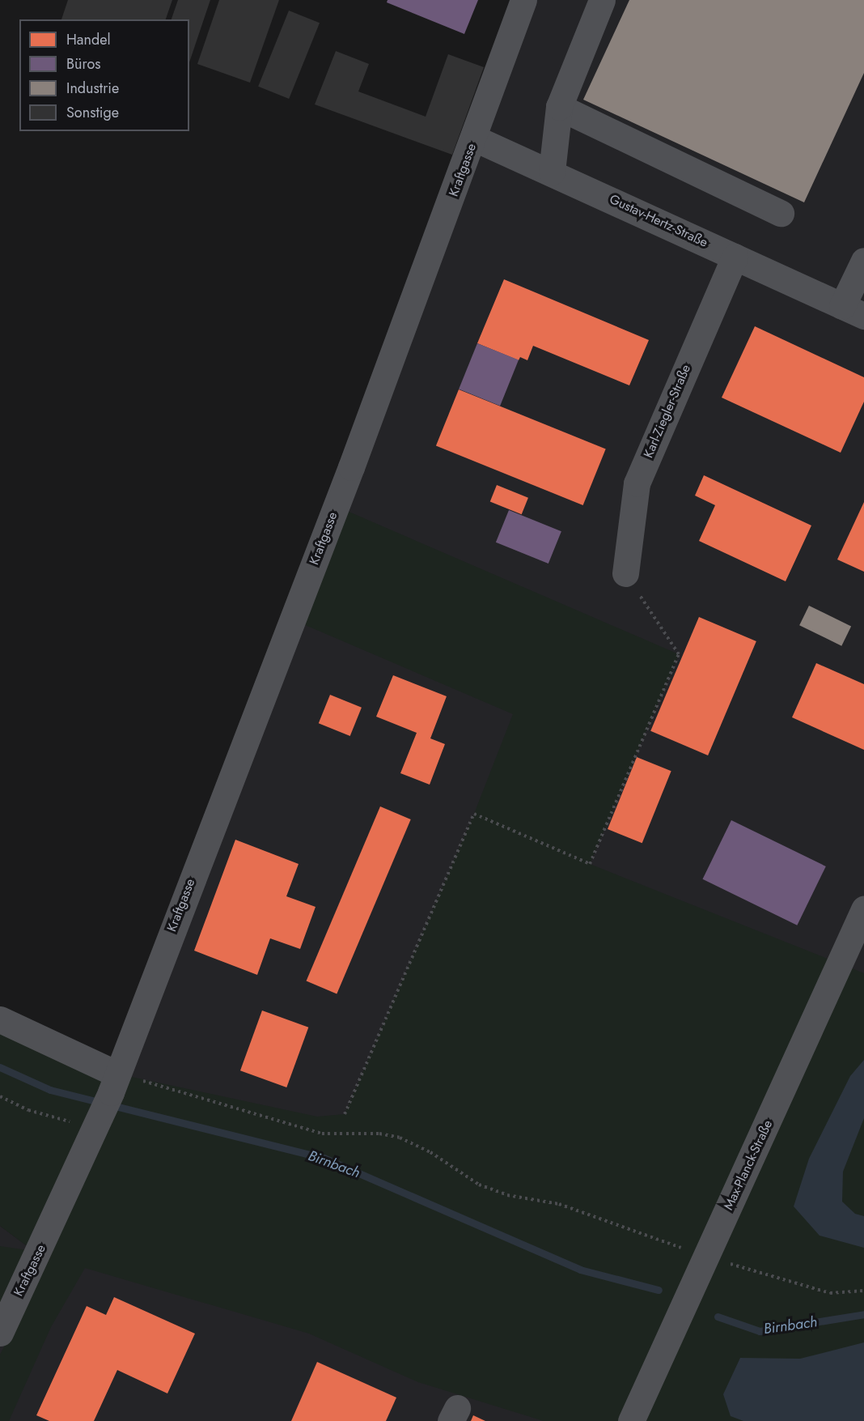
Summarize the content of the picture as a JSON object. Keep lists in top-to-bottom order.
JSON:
{
  "streets": {
    "street": [
      "Kraftgasse",
      "Gustav-Hertz-Straße",
      "Karl-Ziegler-Straße",
      "Max-Planck-Straße"
    ]
  },
  "crossings": [
    ["Kraftgasse", "Gustav-Hertz-Straße"],
    ["Gustav-Hertz-Straße", "Karl-Ziegler-Straße"]
  ],
  "water": ["Birnbach"],
  "legend": [
    "Handel",
    "Büros",
    "Industrie",
    "Sonstige"
  ]
}
